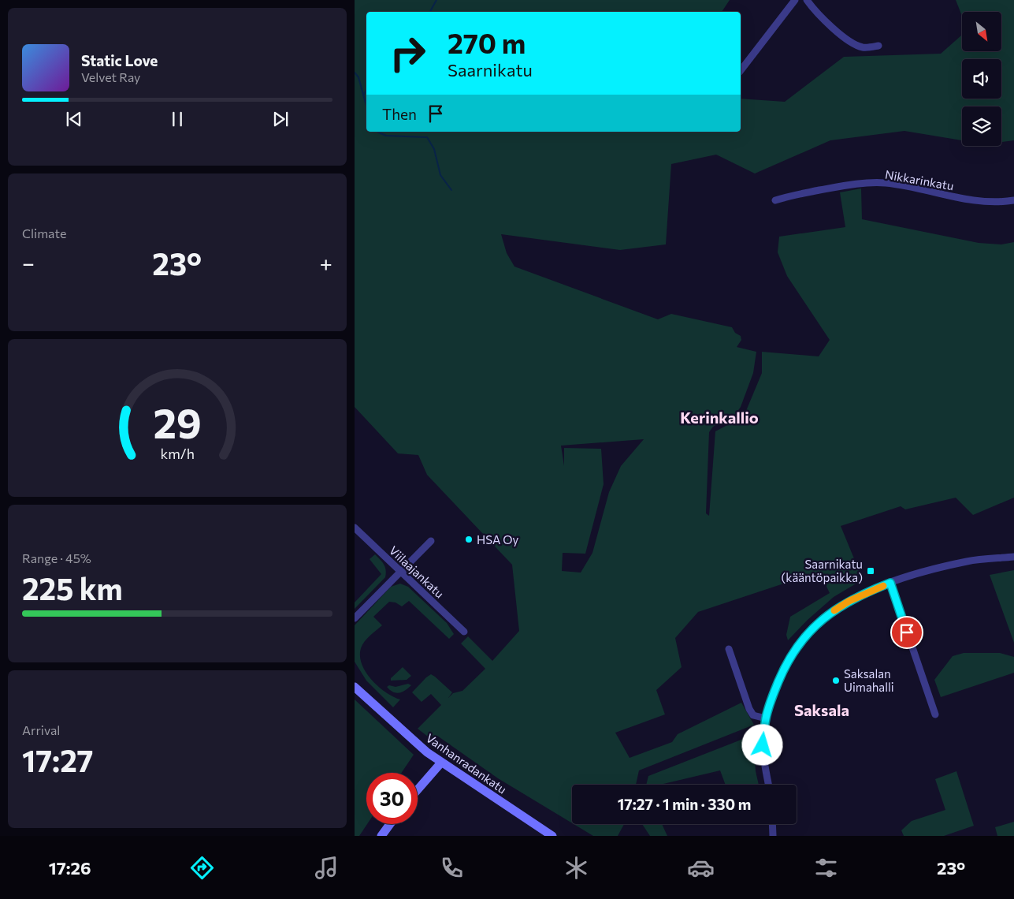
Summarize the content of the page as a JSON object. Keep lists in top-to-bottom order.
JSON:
{
  "streets": {
    "street": ["Nikkarinkatu", "Viilaajankatu", "Vanhanradankatu"]
  },
  "districts": ["Kerinkallio", "Saksala"],
  "places": {
    "other": ["HSA Oy", "Saksalan Uimahalli"],
    "transit": ["Saarnikatu (kääntöpaikka)"]
  },
  "north": "bottom right",
  "page": {
    "turn": ["270 m", "Saarnikatu"],
    "song": ["Static Love", "Velvet Ray"],
    "then": "Then",
    "tile": [
      "Climate",
      ["Range · 45%", "225 km"],
      ["Arrival", "17:27"]
    ],
    "heat": ["−", "23°", "+"],
    "limit": "30",
    "trip": "17:27 · 1 min · 330 m",
    "tabs": ["17:26", "23°"],
    "gauge": ["29", "km/h"]
  }
}
